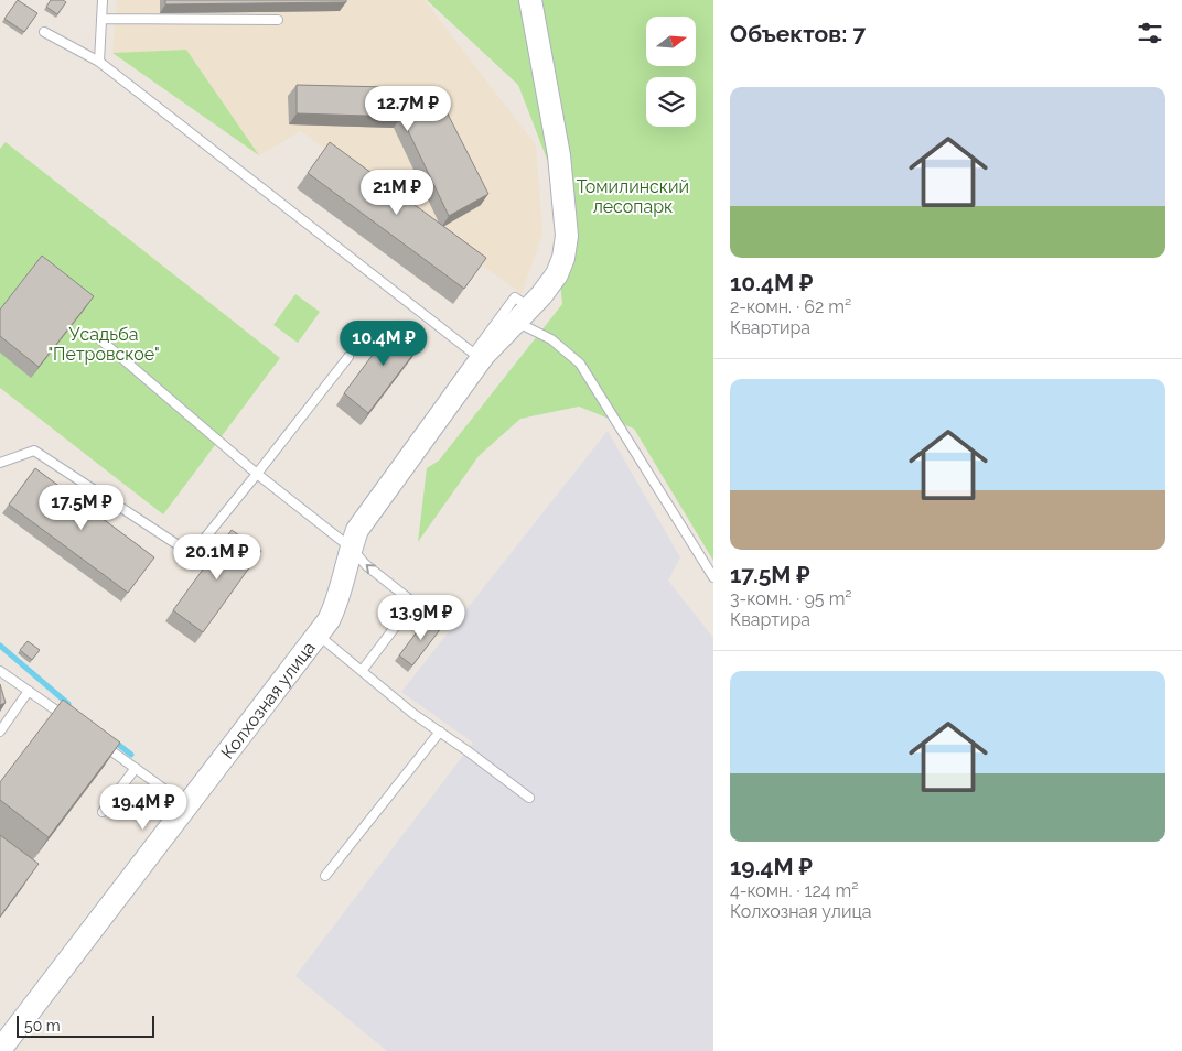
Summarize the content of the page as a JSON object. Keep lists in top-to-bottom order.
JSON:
{
  "streets": {
    "street": ["Колхозная улица"]
  },
  "parks": ["Томилинский лесопарк", "Усадьба \"Петровское\""],
  "scale_bar": "50 m",
  "north": "right",
  "page": {
    "heading": "Объектов: 7",
    "list": [
      {
        "name": "10.4M ₽",
        "note": "2-комн. · 62 m² · Квартира"
      },
      {
        "name": "17.5M ₽",
        "note": "3-комн. · 95 m² · Квартира"
      },
      {
        "name": "19.4M ₽",
        "note": "4-комн. · 124 m² · Колхозная улица"
      }
    ],
    "price": [
      "12.7M ₽",
      "21M ₽",
      "10.4M ₽",
      "17.5M ₽",
      "20.1M ₽",
      "13.9M ₽",
      "19.4M ₽"
    ],
    "scale": "50 m"
  }
}
